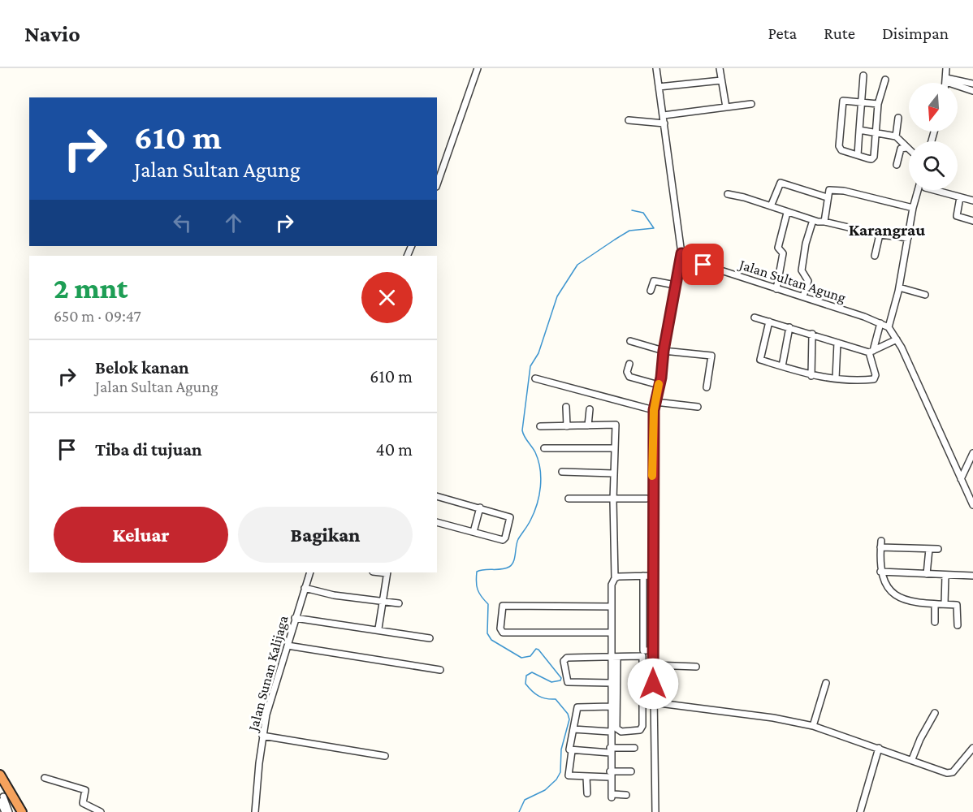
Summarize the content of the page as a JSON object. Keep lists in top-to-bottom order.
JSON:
{
  "streets": {
    "street": ["Jalan Sultan Agung", "Jalan Sunan Kalijaga"]
  },
  "districts": ["Karangrau"],
  "north": "bottom",
  "page": {
    "header": "Navio",
    "nav": ["Peta", "Rute", "Disimpan"],
    "turn": ["610 m", "Jalan Sultan Agung"],
    "heading": ["2 mnt", "650 m · 09:47"],
    "list": [
      {
        "name": "Belok kanan",
        "note": "Jalan Sultan Agung",
        "value": "610 m"
      },
      {
        "name": "Tiba di tujuan",
        "value": "40 m"
      }
    ],
    "buttons": ["Keluar", "Bagikan"]
  }
}
